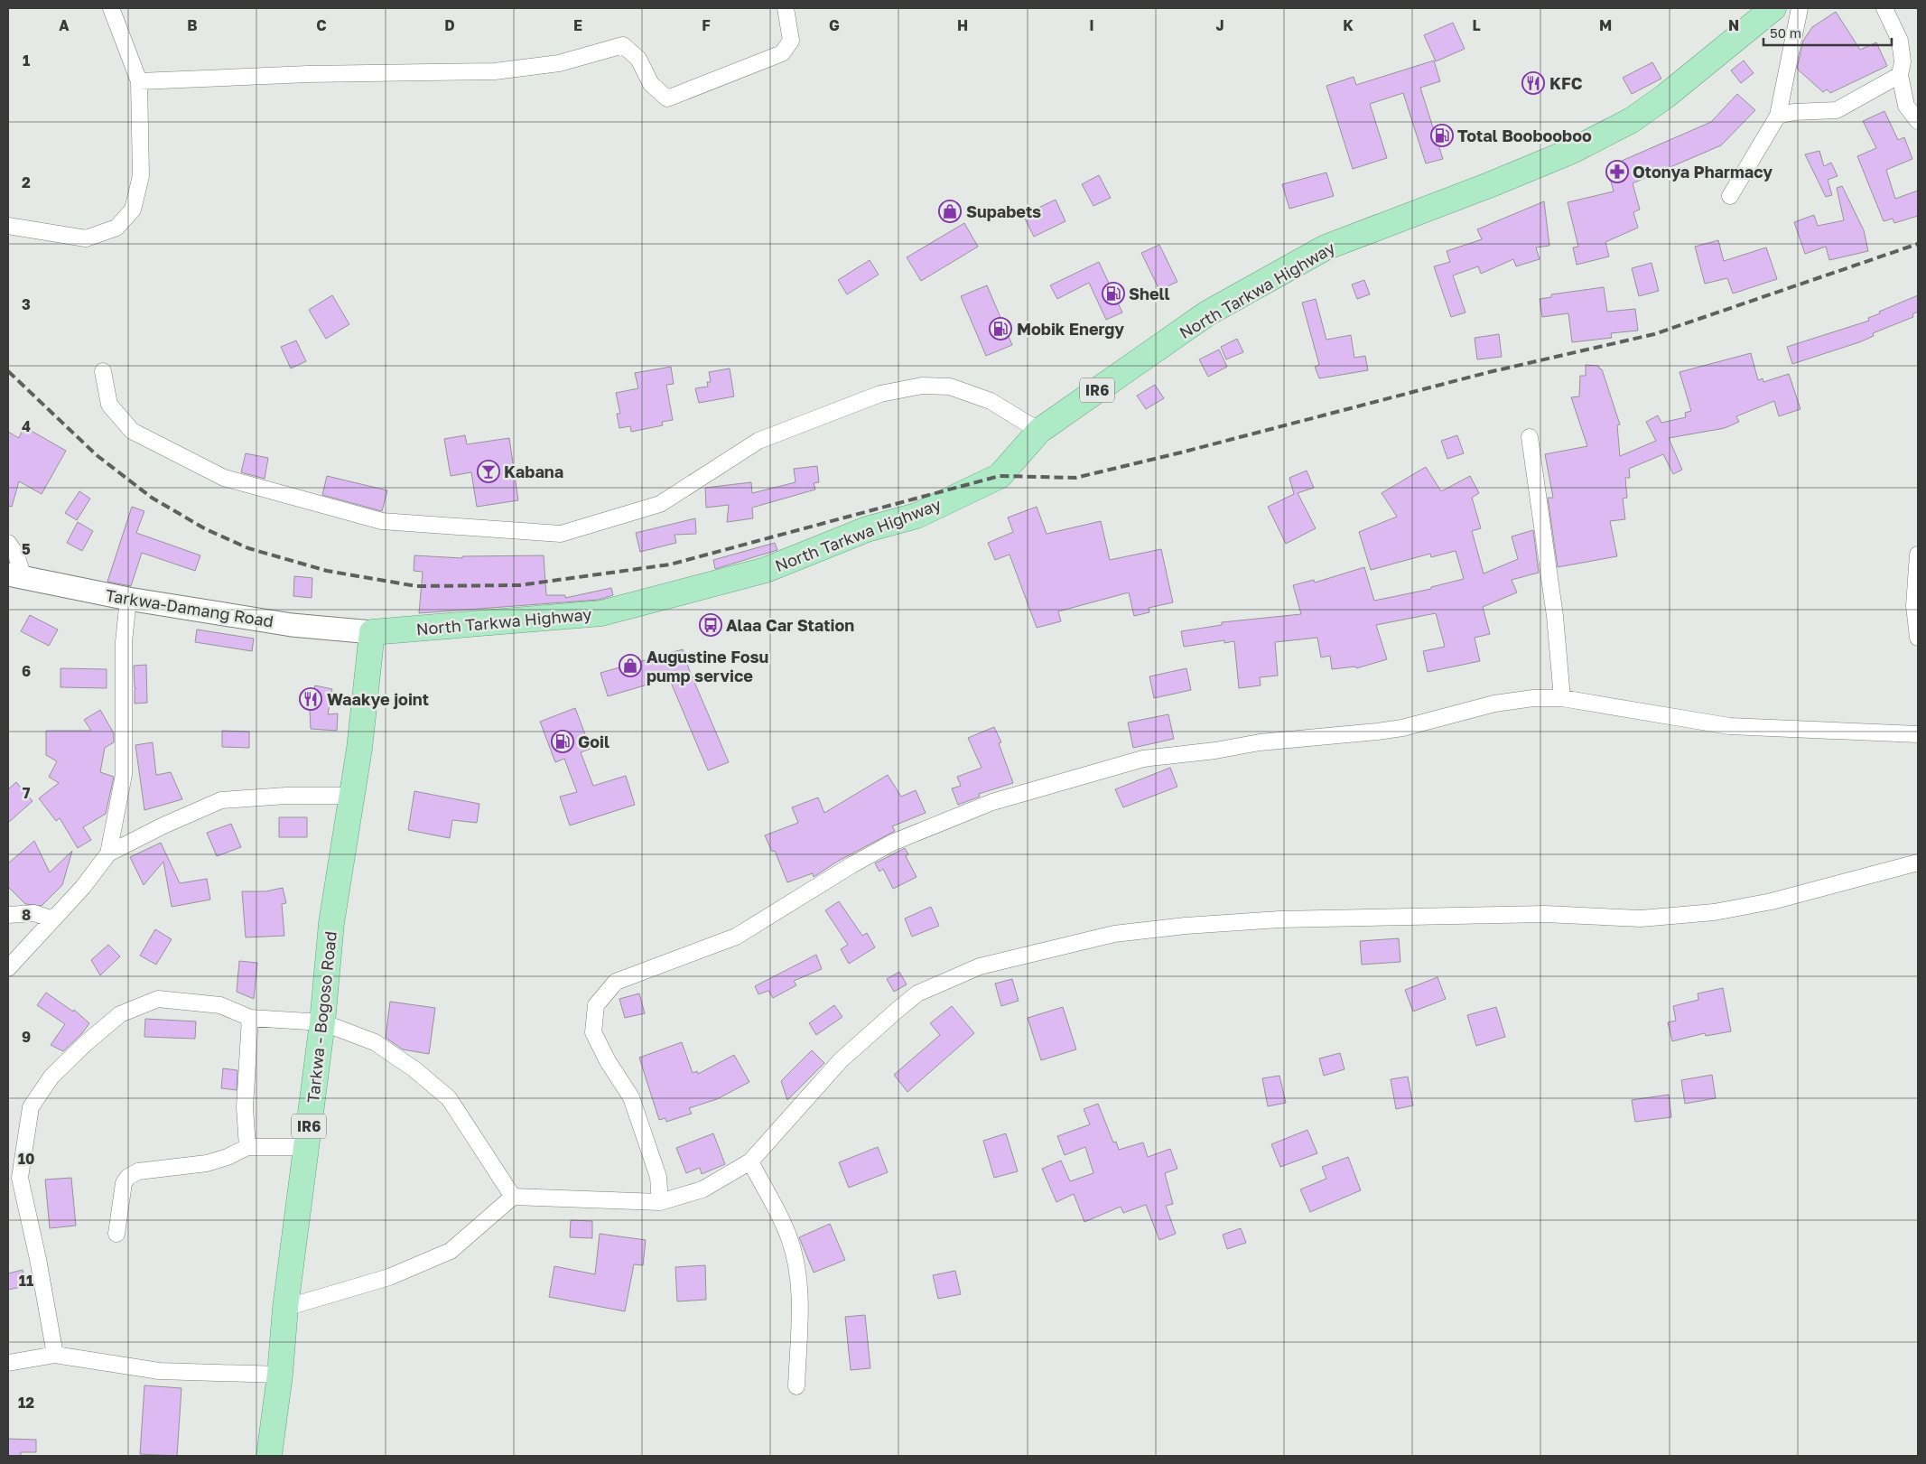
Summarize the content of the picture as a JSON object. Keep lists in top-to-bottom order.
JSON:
{
  "streets": {
    "main road": [
      "North Tarkwa Highway",
      "IR6",
      "Tarkwa-Damang Road",
      "Tarkwa - Bogoso Road"
    ]
  },
  "crossings": [
    ["North Tarkwa Highway", "Tarkwa-Damang Road"],
    ["North Tarkwa Highway", "Tarkwa - Bogoso Road"],
    ["Tarkwa-Damang Road", "Tarkwa - Bogoso Road"]
  ],
  "places": {
    "restaurant": ["KFC", "Waakye joint"],
    "fuel station": [
      "Total Boobooboo",
      "Shell",
      "Mobik Energy",
      "Goil"
    ],
    "pharmacy": ["Otonya Pharmacy"],
    "shop": ["Supabets", "Augustine Fosu pump service"],
    "bar": ["Kabana"],
    "bus stop": ["Alaa Car Station"]
  },
  "scale_bar": "50 m",
  "grid": {
    "columns": [
      "A",
      "B",
      "C",
      "D",
      "E",
      "F",
      "G",
      "H",
      "I",
      "J",
      "K",
      "L",
      "M",
      "N"
    ],
    "rows": [
      "1",
      "2",
      "3",
      "4",
      "5",
      "6",
      "7",
      "8",
      "9",
      "10",
      "11",
      "12"
    ]
  }
}
